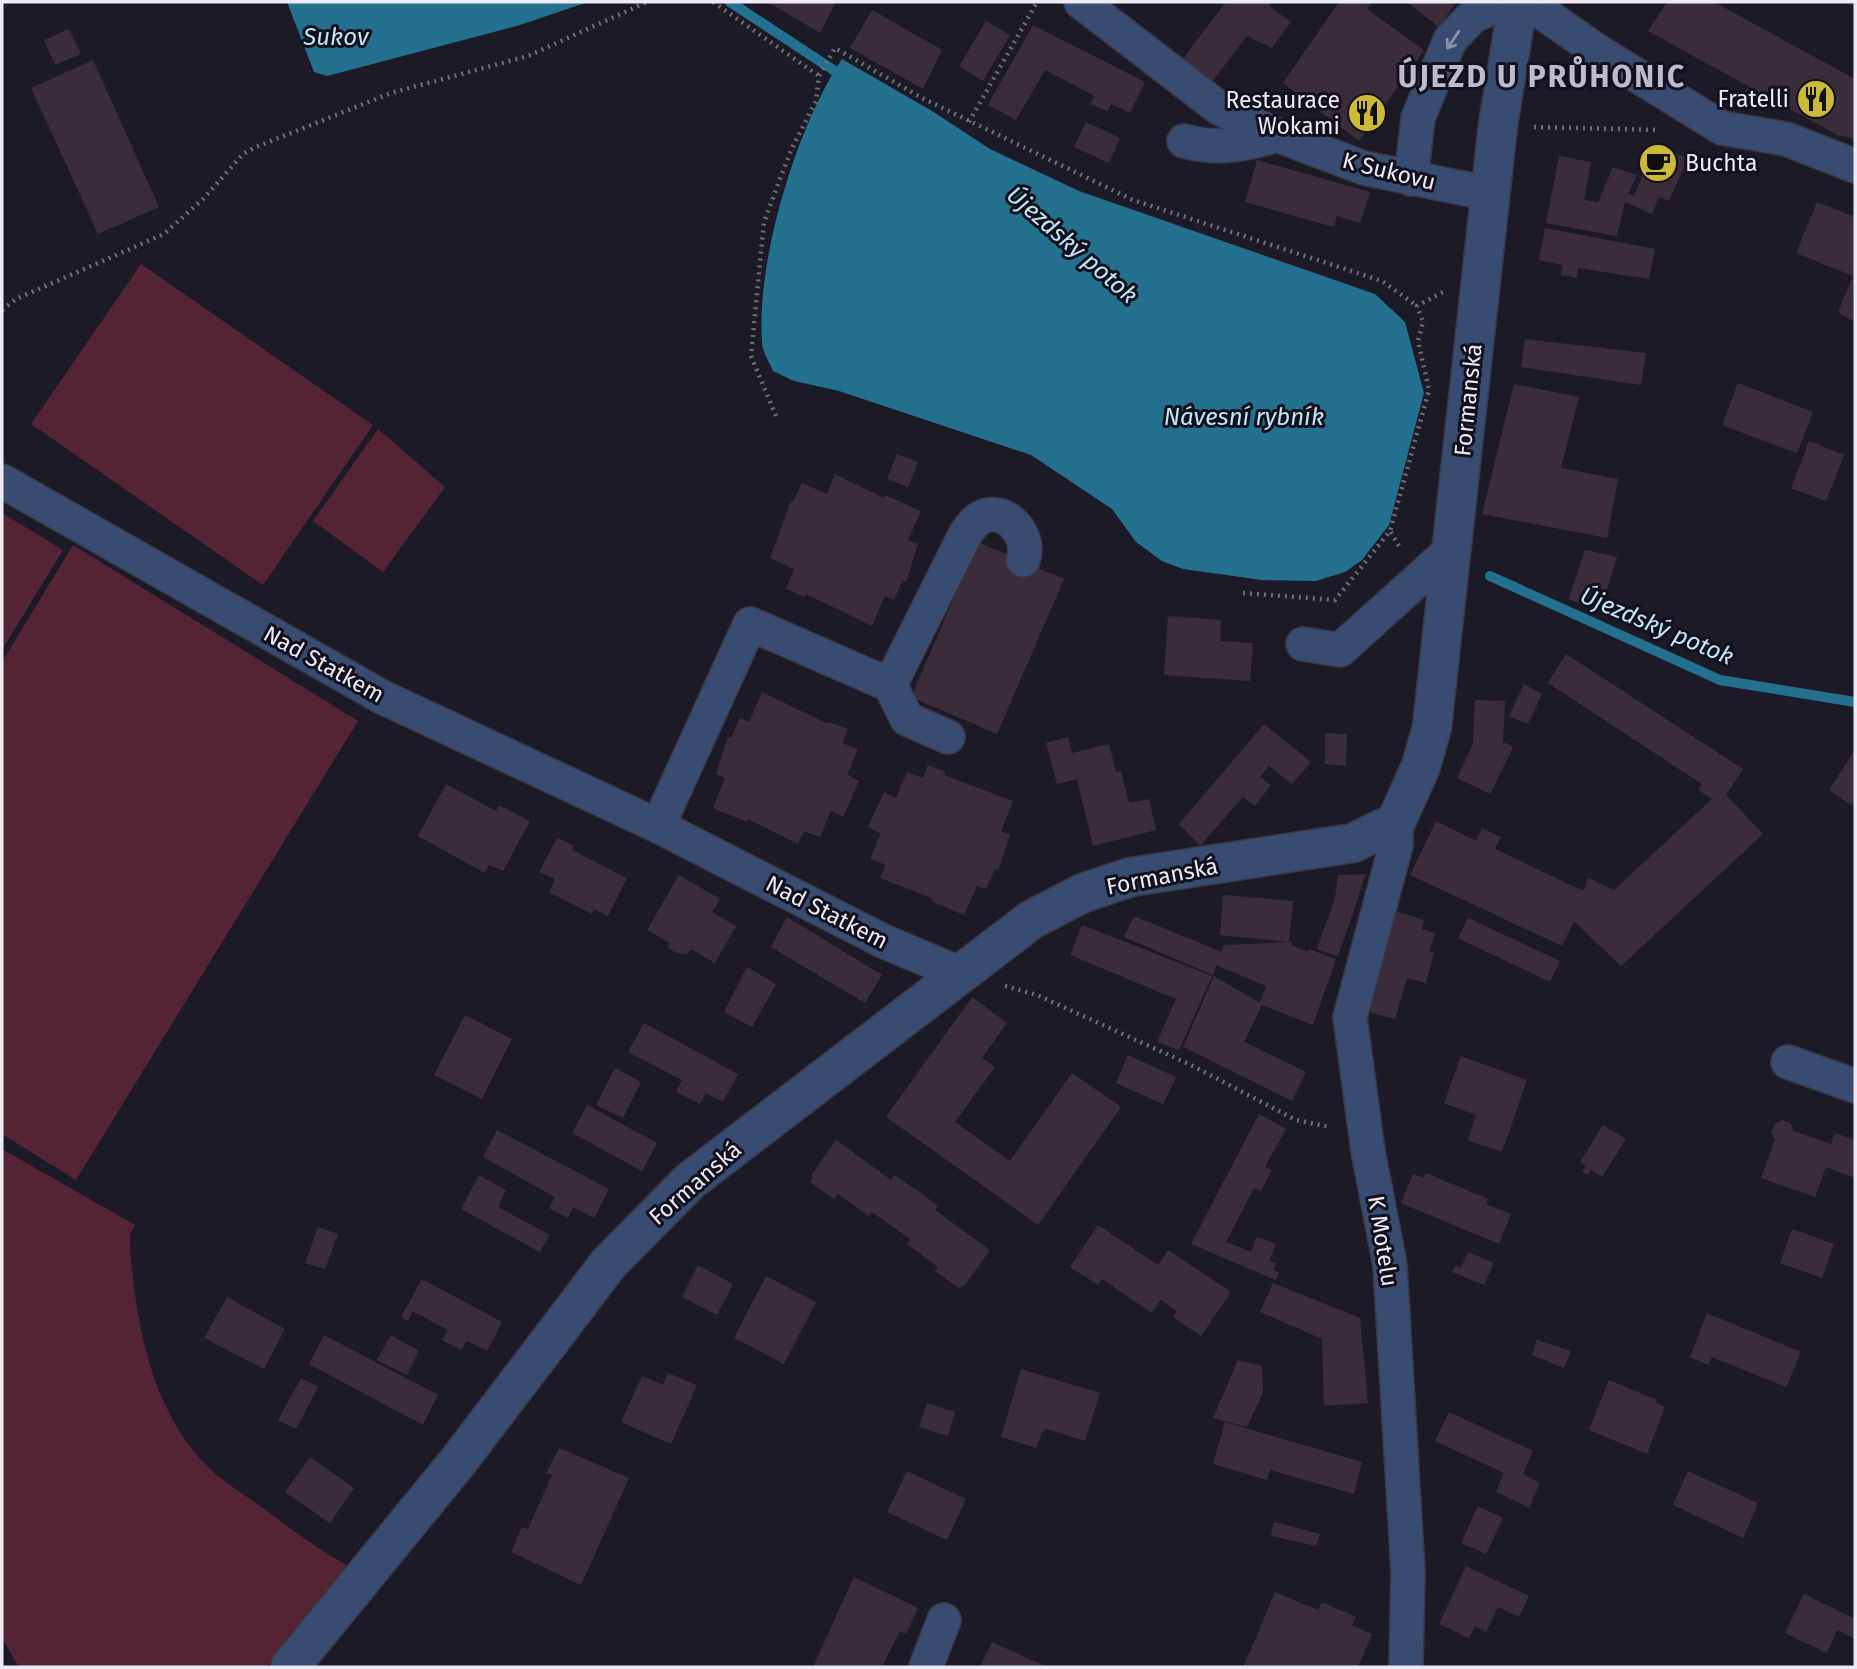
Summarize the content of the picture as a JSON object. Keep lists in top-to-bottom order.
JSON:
{
  "streets": {
    "street": [
      "K Sukovu",
      "Formanská",
      "Nad Statkem",
      "K Motelu"
    ]
  },
  "crossings": [
    ["K Sukovu", "Formanská"],
    ["Formanská", "Nad Statkem"],
    ["Formanská", "K Motelu"]
  ],
  "districts": ["ÚJEZD U PRŮHONIC"],
  "water": ["Sukov", "Újezdský potok", "Návesní rybník"],
  "places": {
    "restaurant": ["Fratelli", "Restaurace Wokami"],
    "cafe": ["Buchta"]
  }
}
